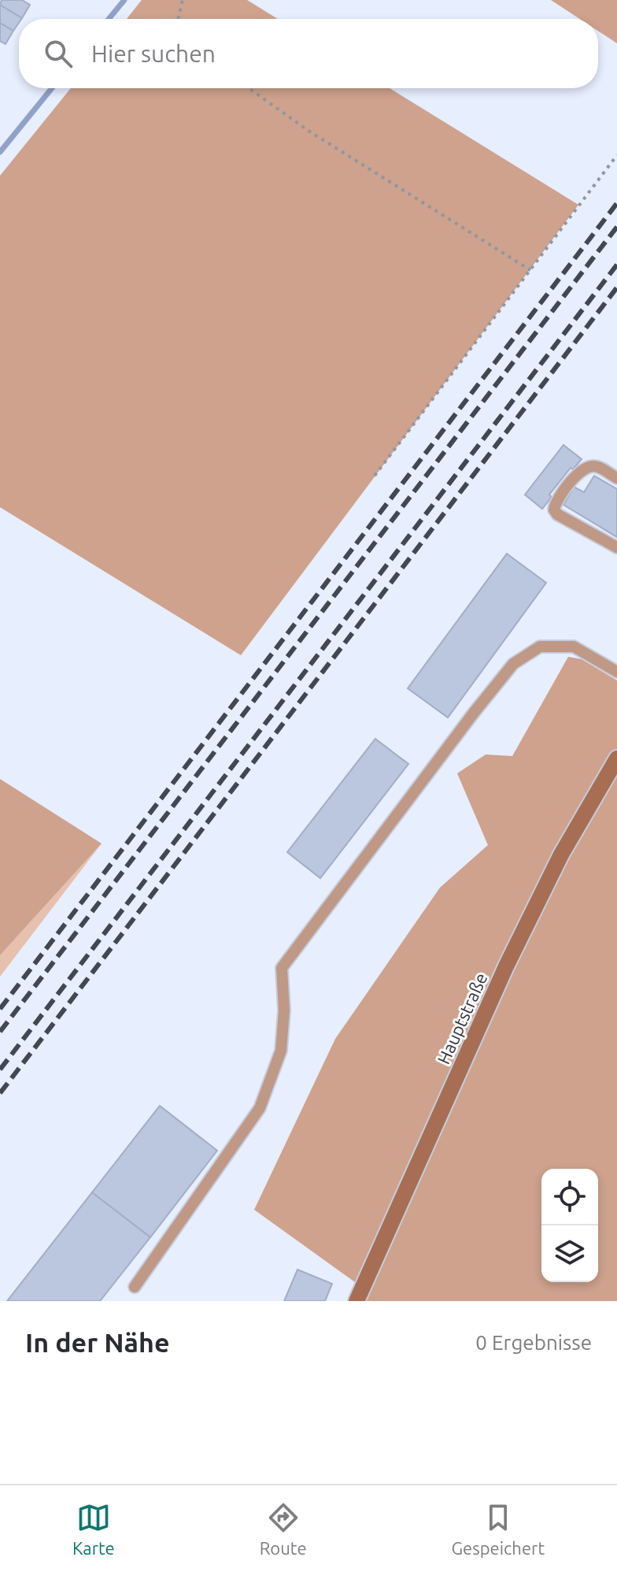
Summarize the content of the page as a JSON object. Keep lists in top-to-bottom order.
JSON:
{
  "streets": {
    "street": ["Hauptstraße"]
  },
  "page": {
    "search": "Hier suchen",
    "heading": ["In der Nähe", "0 Ergebnisse"],
    "nav": ["Karte", "Route", "Gespeichert"]
  }
}
